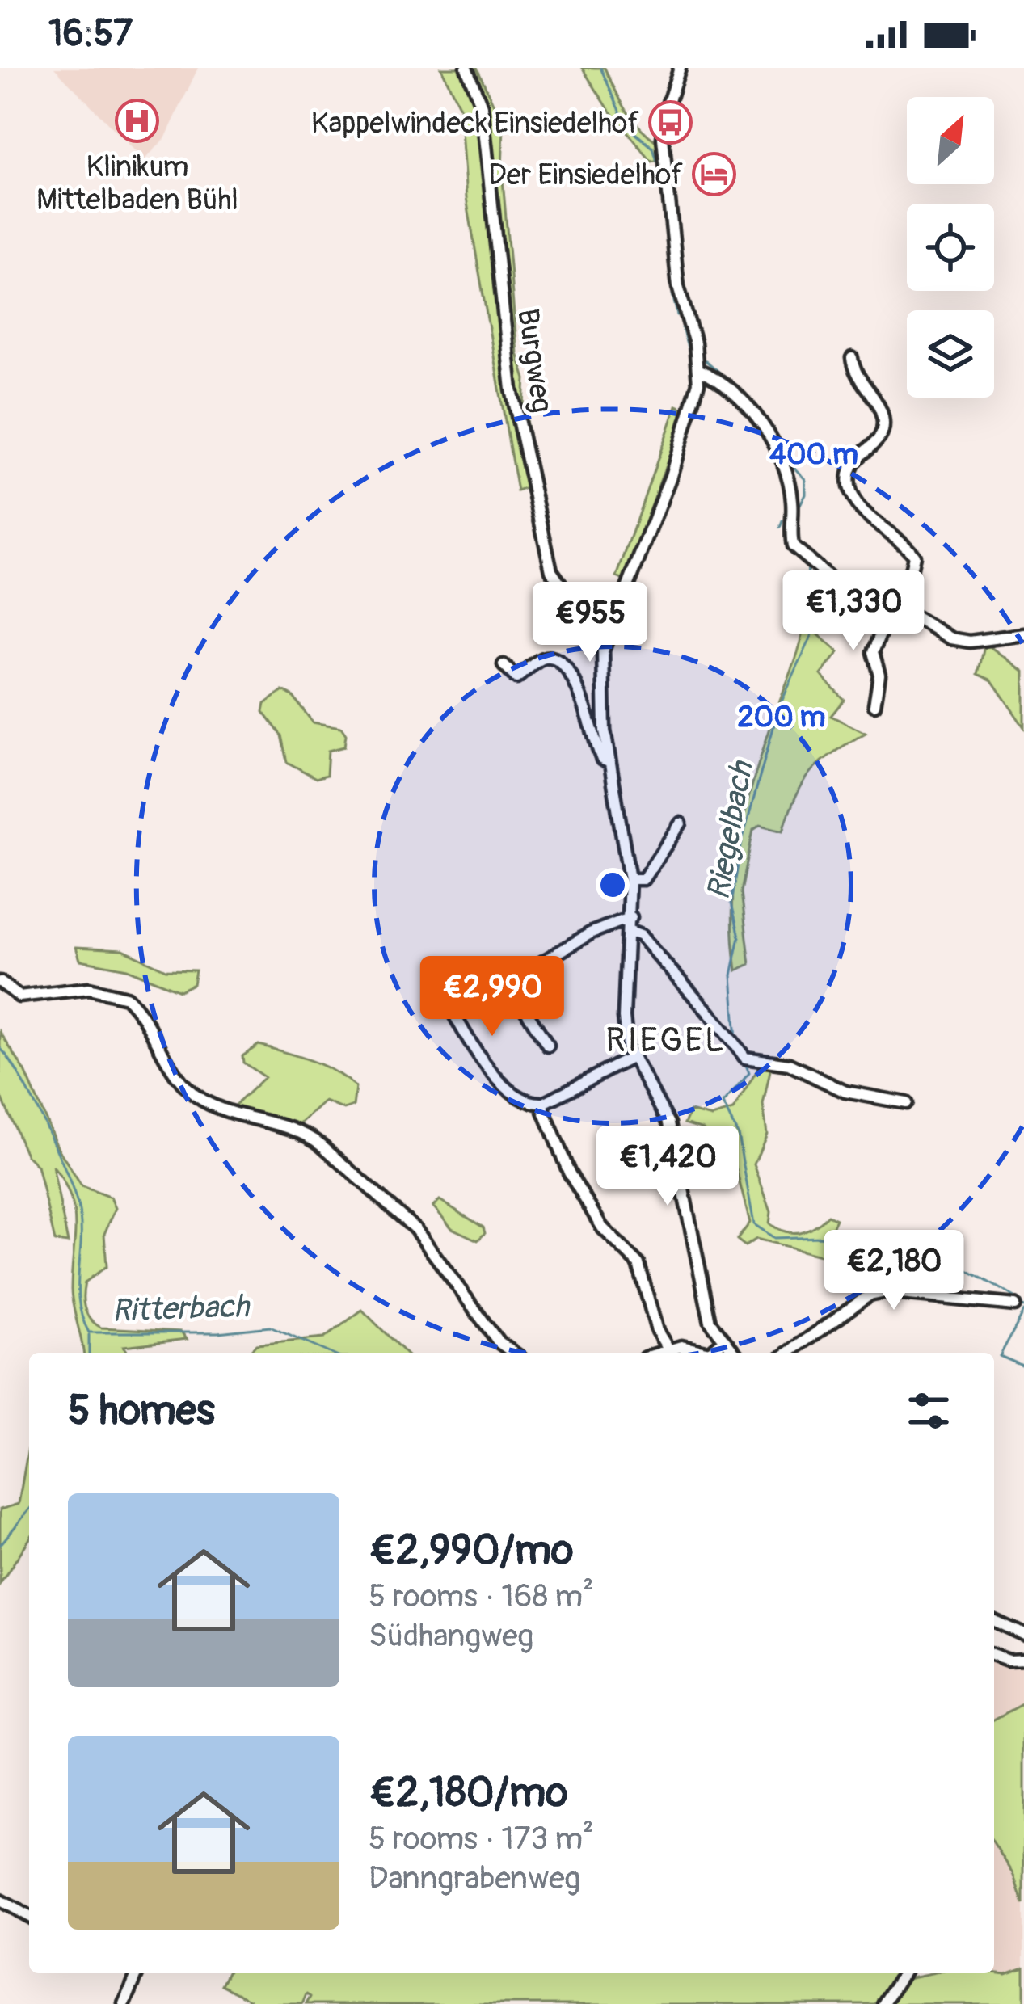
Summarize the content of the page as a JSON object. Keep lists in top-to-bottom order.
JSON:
{
  "streets": {
    "street": ["Burgweg"]
  },
  "districts": ["RIEGEL"],
  "water": ["Riegelbach", "Ritterbach"],
  "places": {
    "hospital": ["Klinikum Mittelbaden Bühl"],
    "bus stop": ["Kappelwindeck Einsiedelhof"],
    "hotel": ["Der Einsiedelhof"]
  },
  "north": "top right",
  "page": {
    "status": "16:57",
    "price": [
      "€1,330",
      "€955",
      "€2,990",
      "€1,420",
      "€2,180"
    ],
    "heading": "5 homes",
    "list": [
      {
        "name": "€2,990/mo",
        "note": "5 rooms · 168 m² · Südhangweg"
      },
      {
        "name": "€2,180/mo",
        "note": "5 rooms · 173 m² · Danngrabenweg"
      }
    ]
  },
  "rings": ["400 m", "200 m"]
}
